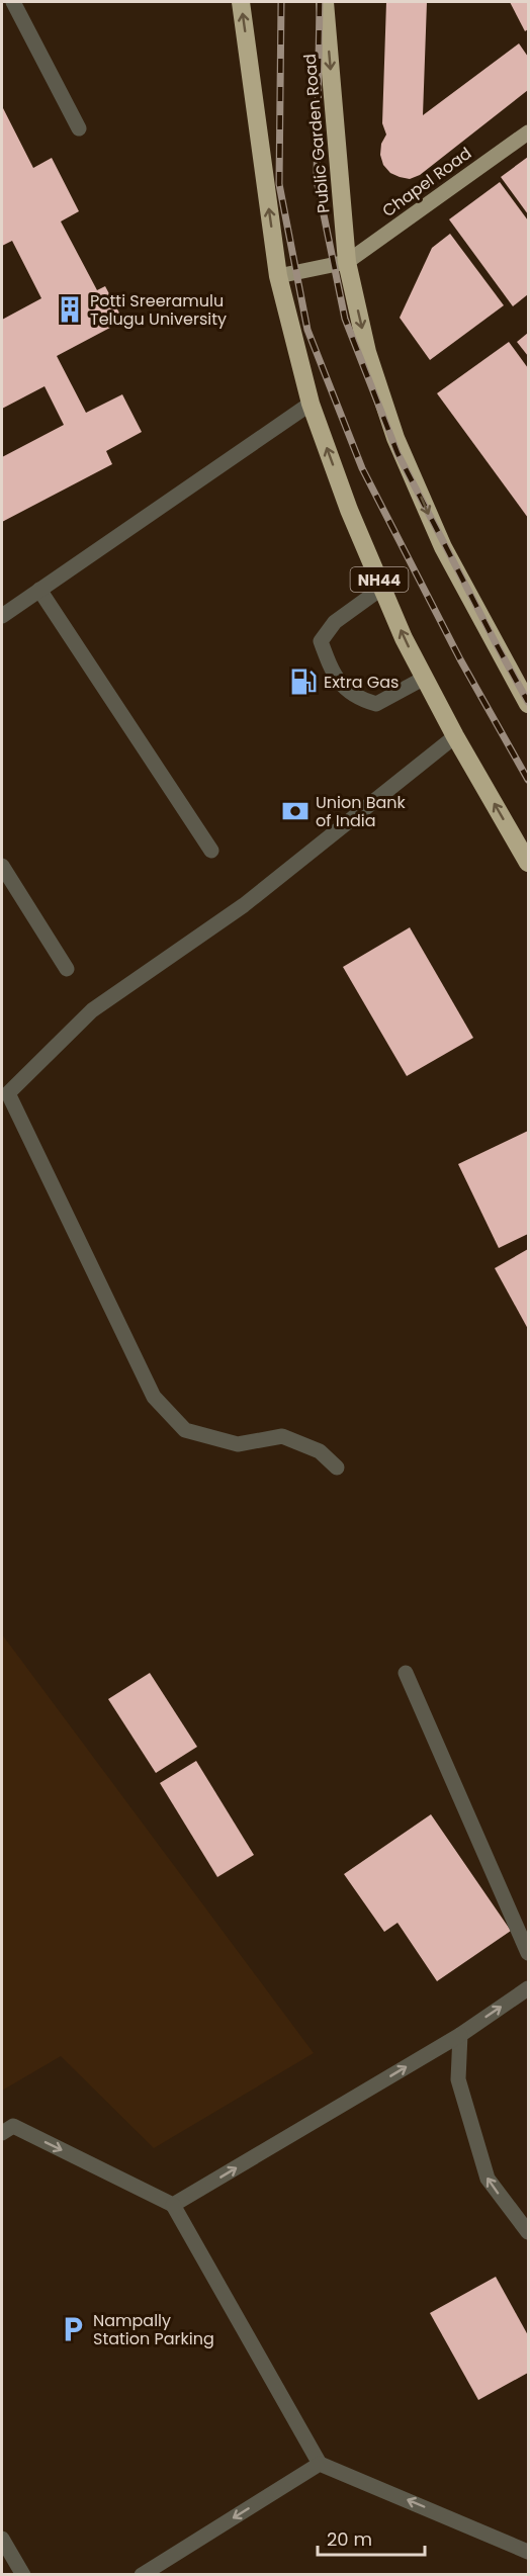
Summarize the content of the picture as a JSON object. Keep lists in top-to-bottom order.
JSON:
{
  "streets": {
    "highway": ["Public Garden Road", "NH44"],
    "main road": ["Chapel Road"]
  },
  "crossings": [
    ["Public Garden Road", "Chapel Road"]
  ],
  "places": {
    "building": ["Potti Sreeramulu Telugu University"],
    "fuel station": ["Extra Gas"],
    "bank": ["Union Bank of India"],
    "parking": ["Nampally Station Parking"]
  },
  "scale_bar": "20 m"
}
